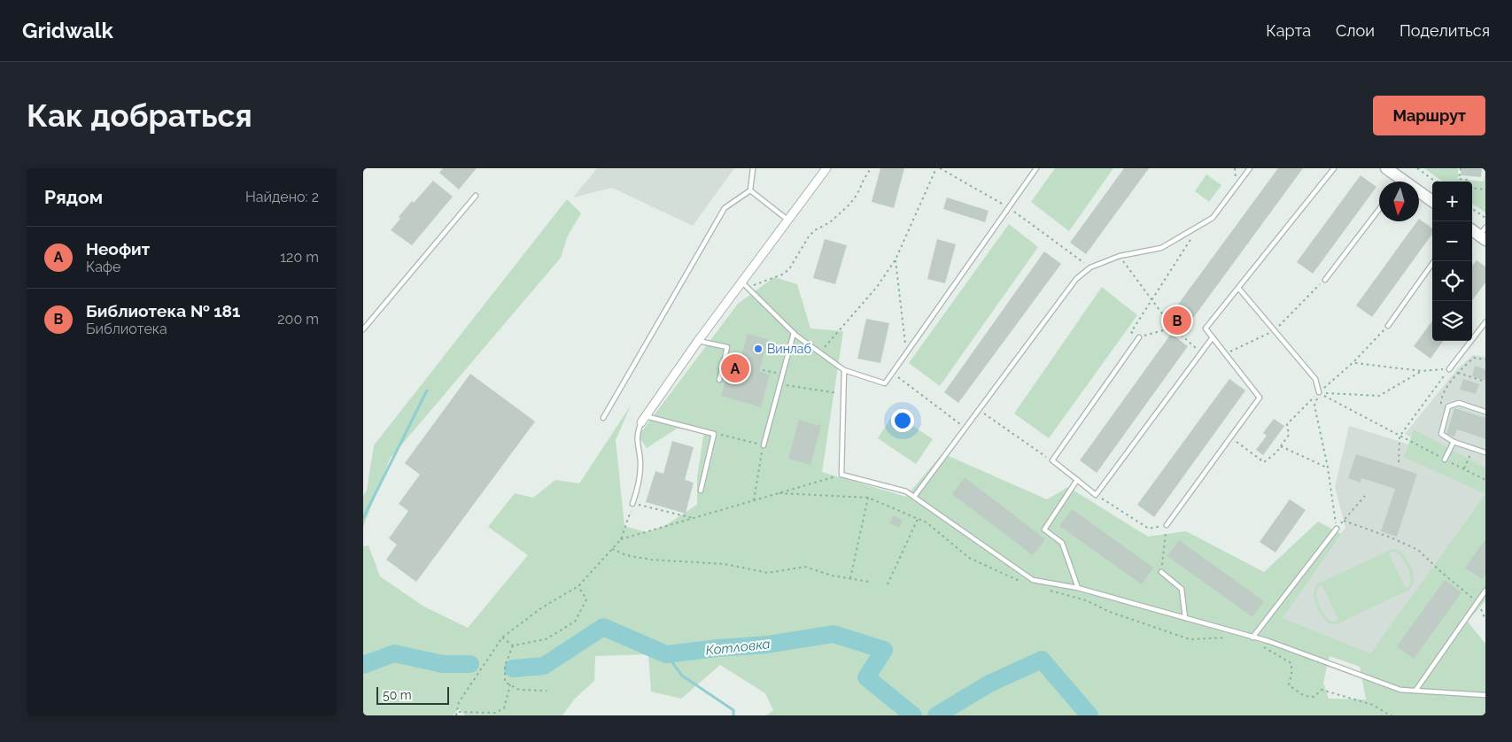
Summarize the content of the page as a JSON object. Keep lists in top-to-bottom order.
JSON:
{
  "water": ["Котловка"],
  "places": ["Винлаб"],
  "scale_bar": "50 m",
  "north": "bottom",
  "page": {
    "header": "Gridwalk",
    "nav": ["Карта", "Слои", "Поделиться"],
    "buttons": "Маршрут",
    "title": "Как добраться",
    "heading": ["Рядом", "Найдено: 2"],
    "map_buttons": ["+", "−"],
    "list": [
      {
        "mark": "A",
        "name": "Неофит",
        "note": "Кафе",
        "value": "120 m"
      },
      {
        "mark": "B",
        "name": "Библиотека № 181",
        "note": "Библиотека",
        "value": "200 m"
      }
    ],
    "pins": ["B", "A"],
    "scale": "50 m"
  }
}
